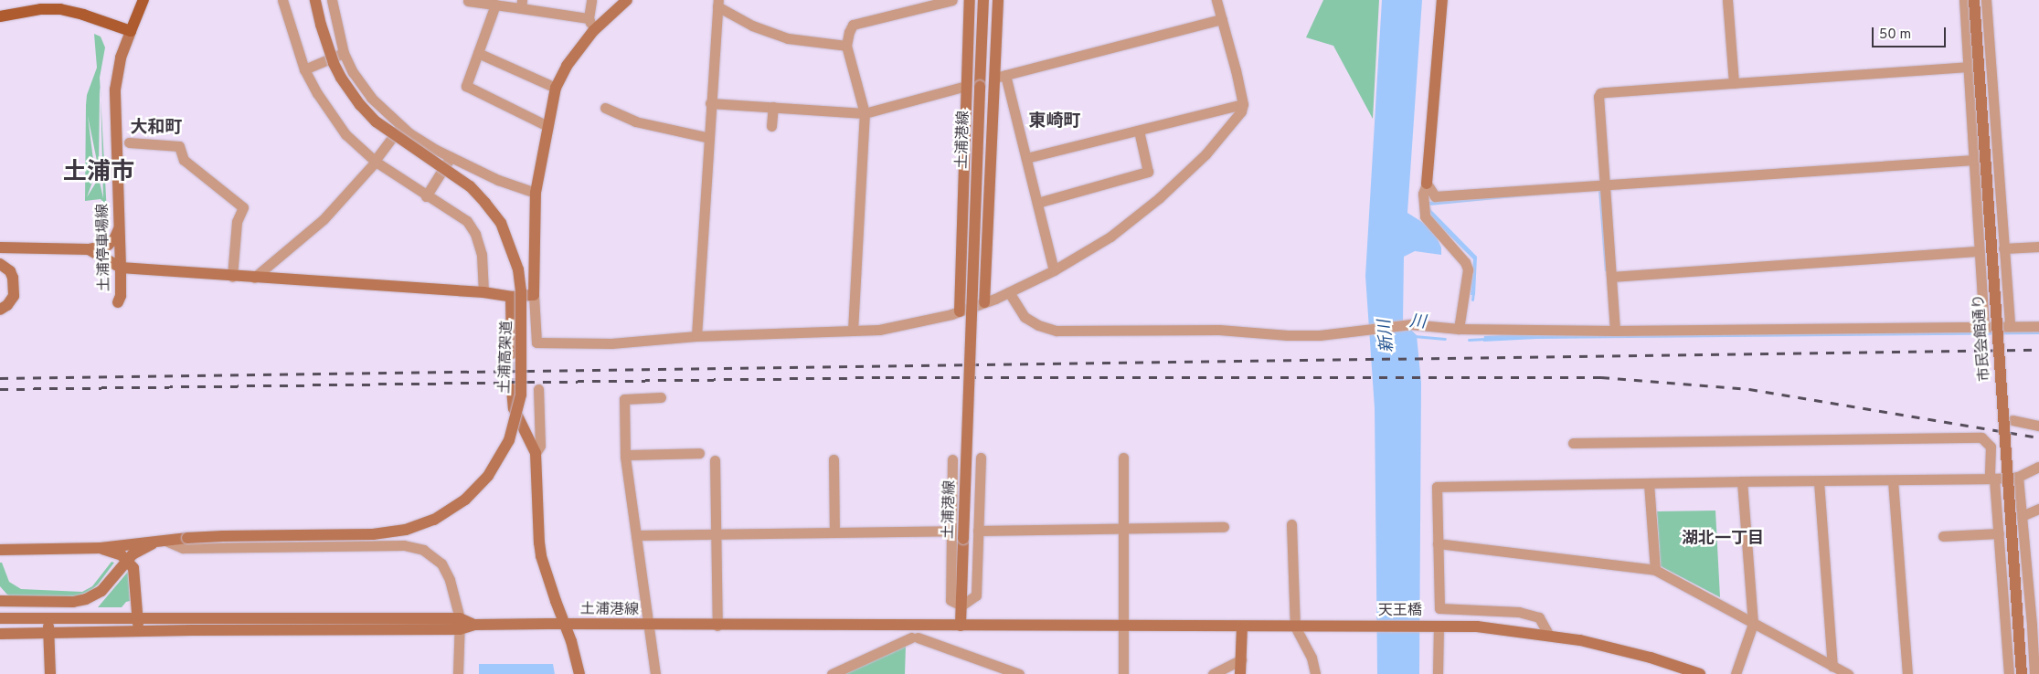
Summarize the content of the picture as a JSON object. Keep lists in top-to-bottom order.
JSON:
{
  "streets": {
    "street": [
      "土浦港線",
      "土浦停車場線",
      "市民会館通り",
      "土浦高架道",
      "天王橋"
    ]
  },
  "crossings": [
    ["土浦港線", "天王橋"]
  ],
  "districts": [
    "東崎町",
    "大和町",
    "土浦市",
    "湖北一丁目"
  ],
  "water": ["川", "新川"],
  "scale_bar": "50 m"
}
